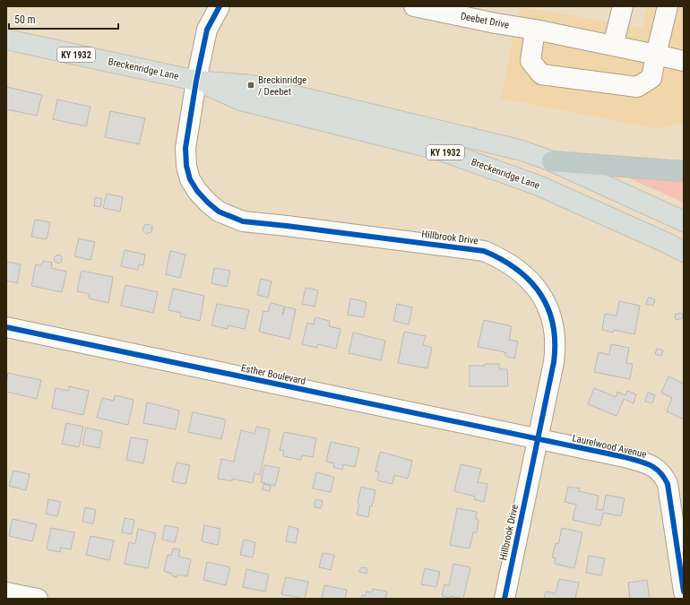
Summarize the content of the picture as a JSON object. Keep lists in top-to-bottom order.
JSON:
{
  "streets": {
    "main road": ["KY 1932", "Breckenridge Lane"],
    "street": [
      "Deebet Drive",
      "Hillbrook Drive",
      "Esther Boulevard",
      "Laurelwood Avenue"
    ]
  },
  "crossings": [
    ["Breckenridge Lane", "Hillbrook Drive"],
    ["Hillbrook Drive", "Esther Boulevard"],
    ["Hillbrook Drive", "Laurelwood Avenue"],
    ["Esther Boulevard", "Laurelwood Avenue"]
  ],
  "places": {
    "transit": ["Breckinridge / Deebet"]
  },
  "scale_bar": "50 m"
}
